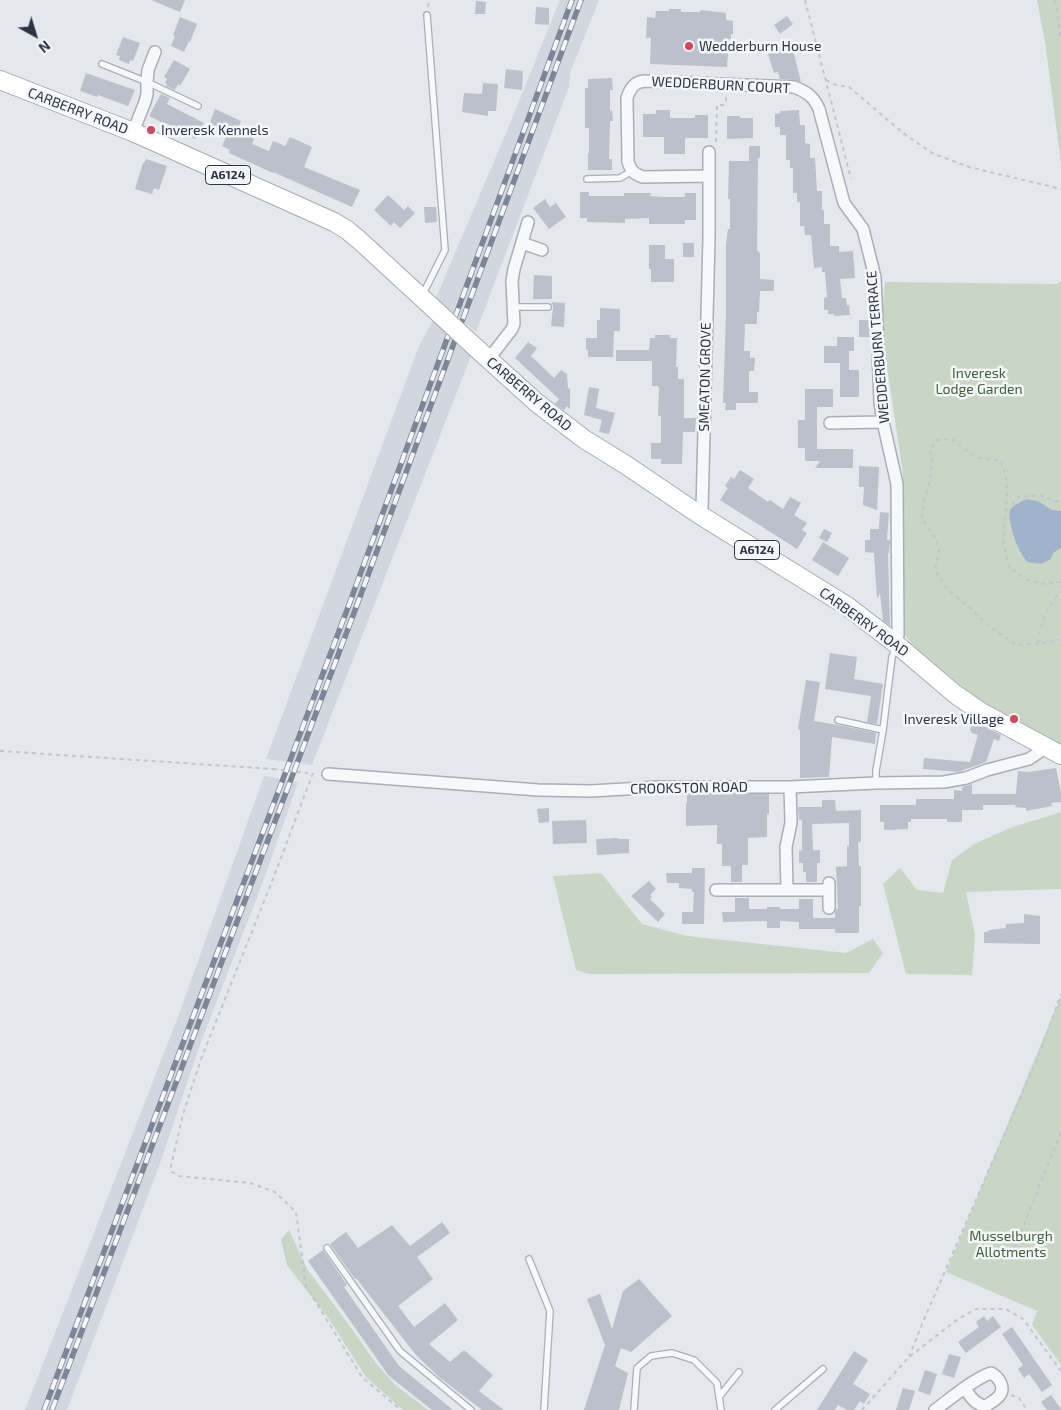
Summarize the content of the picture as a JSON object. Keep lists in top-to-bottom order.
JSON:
{
  "streets": {
    "main road": ["CARBERRY ROAD", "A6124"],
    "street": [
      "WEDDERBURN COURT",
      "WEDDERBURN TERRACE",
      "SMEATON GROVE",
      "CROOKSTON ROAD"
    ]
  },
  "crossings": [
    ["WEDDERBURN COURT", "WEDDERBURN TERRACE"],
    ["CARBERRY ROAD", "A6124"],
    ["CARBERRY ROAD", "WEDDERBURN TERRACE"],
    ["CARBERRY ROAD", "SMEATON GROVE"],
    ["CARBERRY ROAD", "CROOKSTON ROAD"],
    ["A6124", "CROOKSTON ROAD"]
  ],
  "parks": ["Inveresk Lodge Garden", "Musselburgh Allotments"],
  "places": ["Wedderburn House", "Inveresk Kennels", "Inveresk Village"],
  "north": "bottom right"
}
